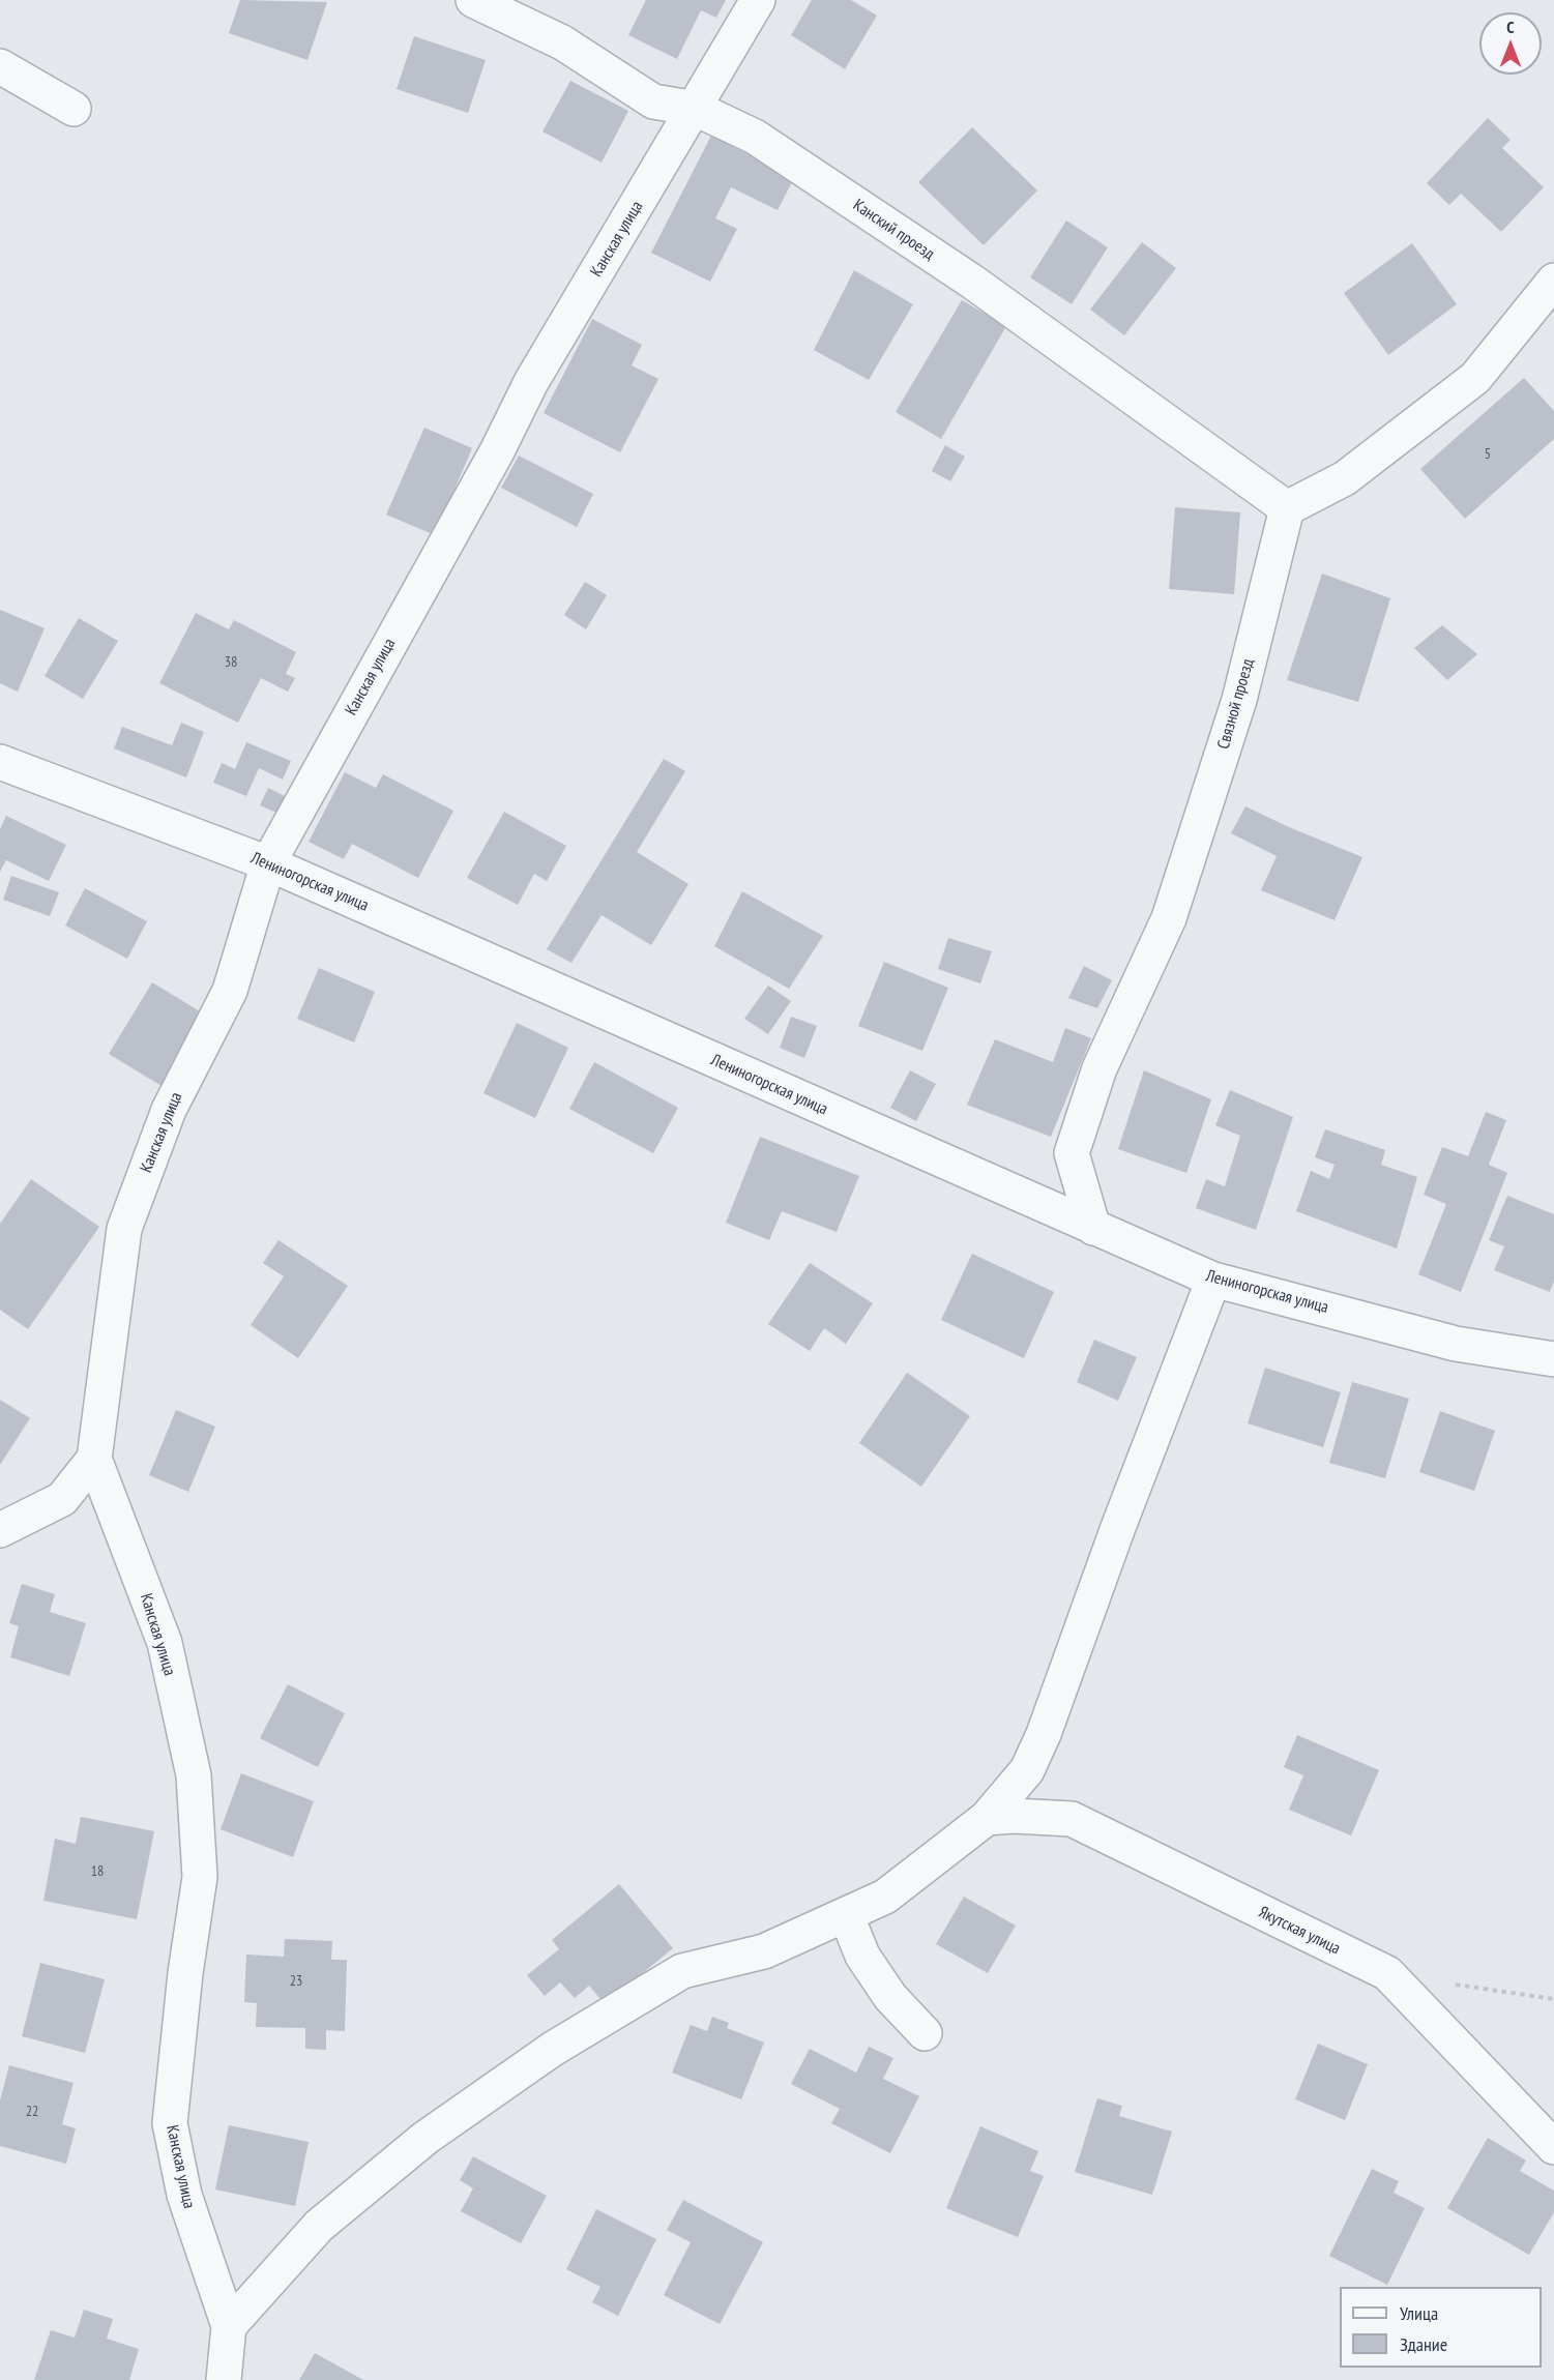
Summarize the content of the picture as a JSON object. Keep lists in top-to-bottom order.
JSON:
{
  "streets": {
    "street": [
      "Канский проезд",
      "Канская улица",
      "Связной проезд",
      "Лениногорская улица",
      "Якутская улица"
    ]
  },
  "crossings": [
    ["Канский проезд", "Канская улица"],
    ["Канский проезд", "Связной проезд"],
    ["Канская улица", "Лениногорская улица"],
    ["Связной проезд", "Лениногорская улица"]
  ],
  "house_numbers": [
    "5",
    "38",
    "18",
    "23",
    "22"
  ],
  "legend": ["Улица", "Здание"],
  "north": "top"
}
